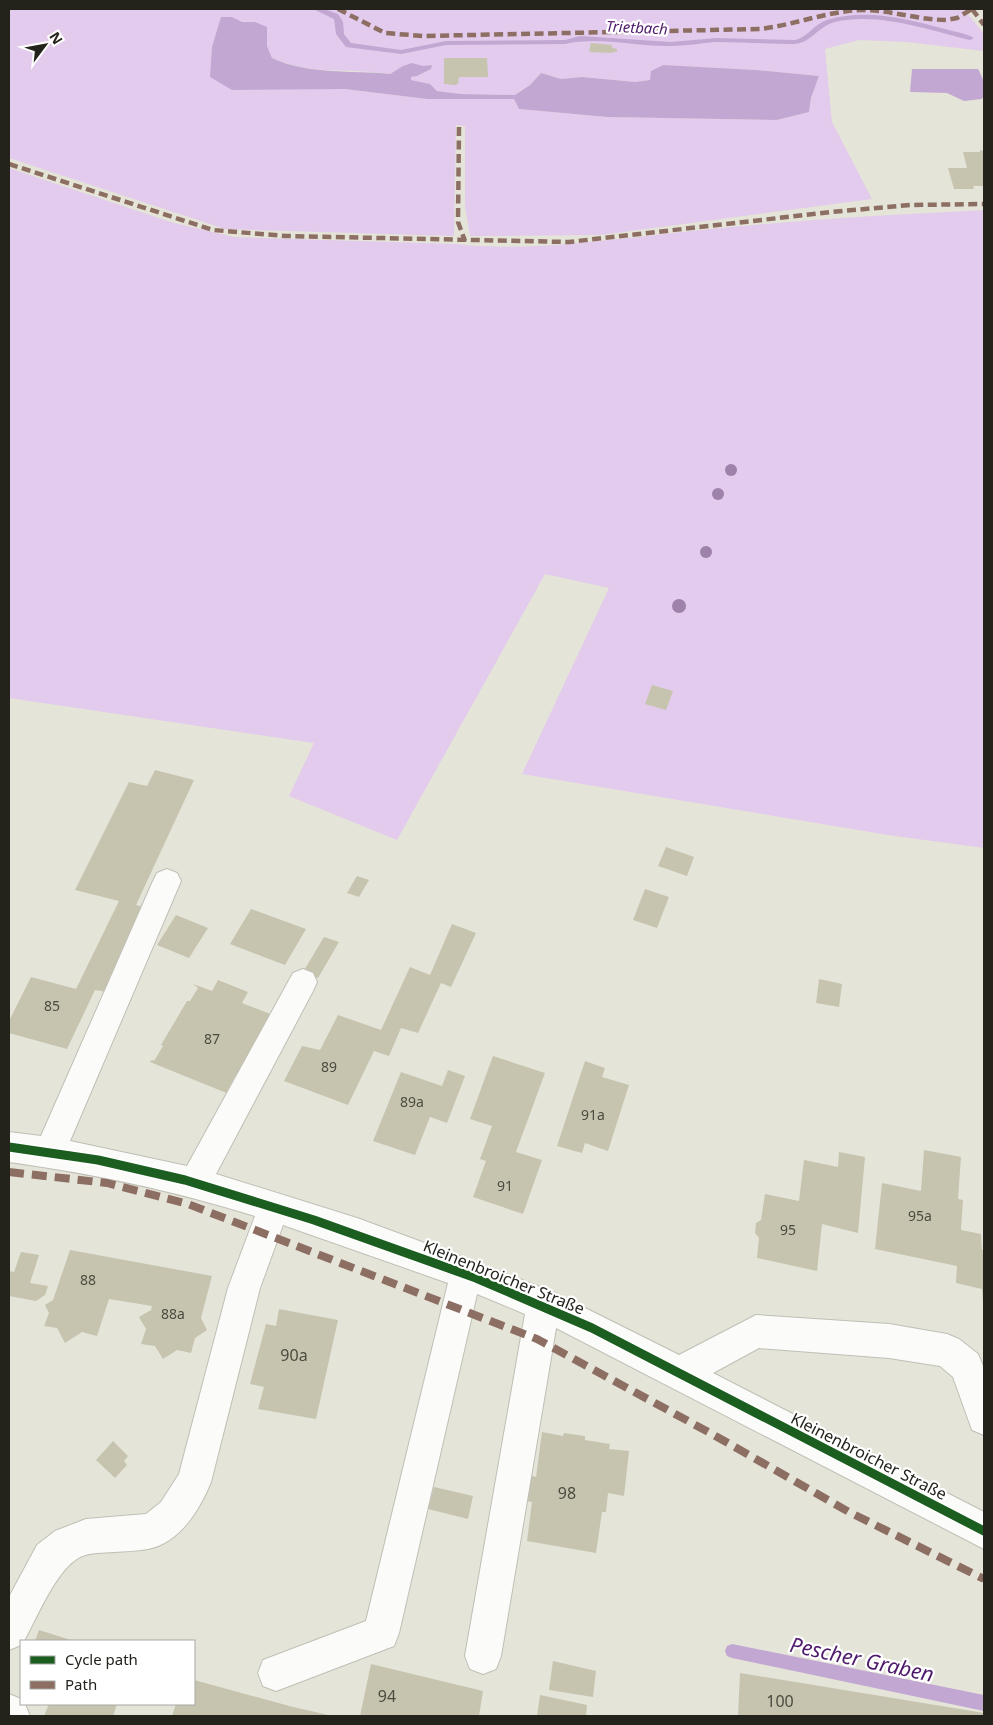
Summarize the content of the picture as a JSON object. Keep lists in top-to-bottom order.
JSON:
{
  "streets": {
    "street": ["Kleinenbroicher Straße"]
  },
  "water": ["Trietbach", "Pescher Graben"],
  "house_numbers": [
    "85",
    "87",
    "89",
    "89a",
    "91a",
    "91",
    "95a",
    "95",
    "88",
    "88a",
    "90a",
    "98",
    "94",
    "100"
  ],
  "legend": ["Cycle path", "Path"],
  "north": "top right"
}
